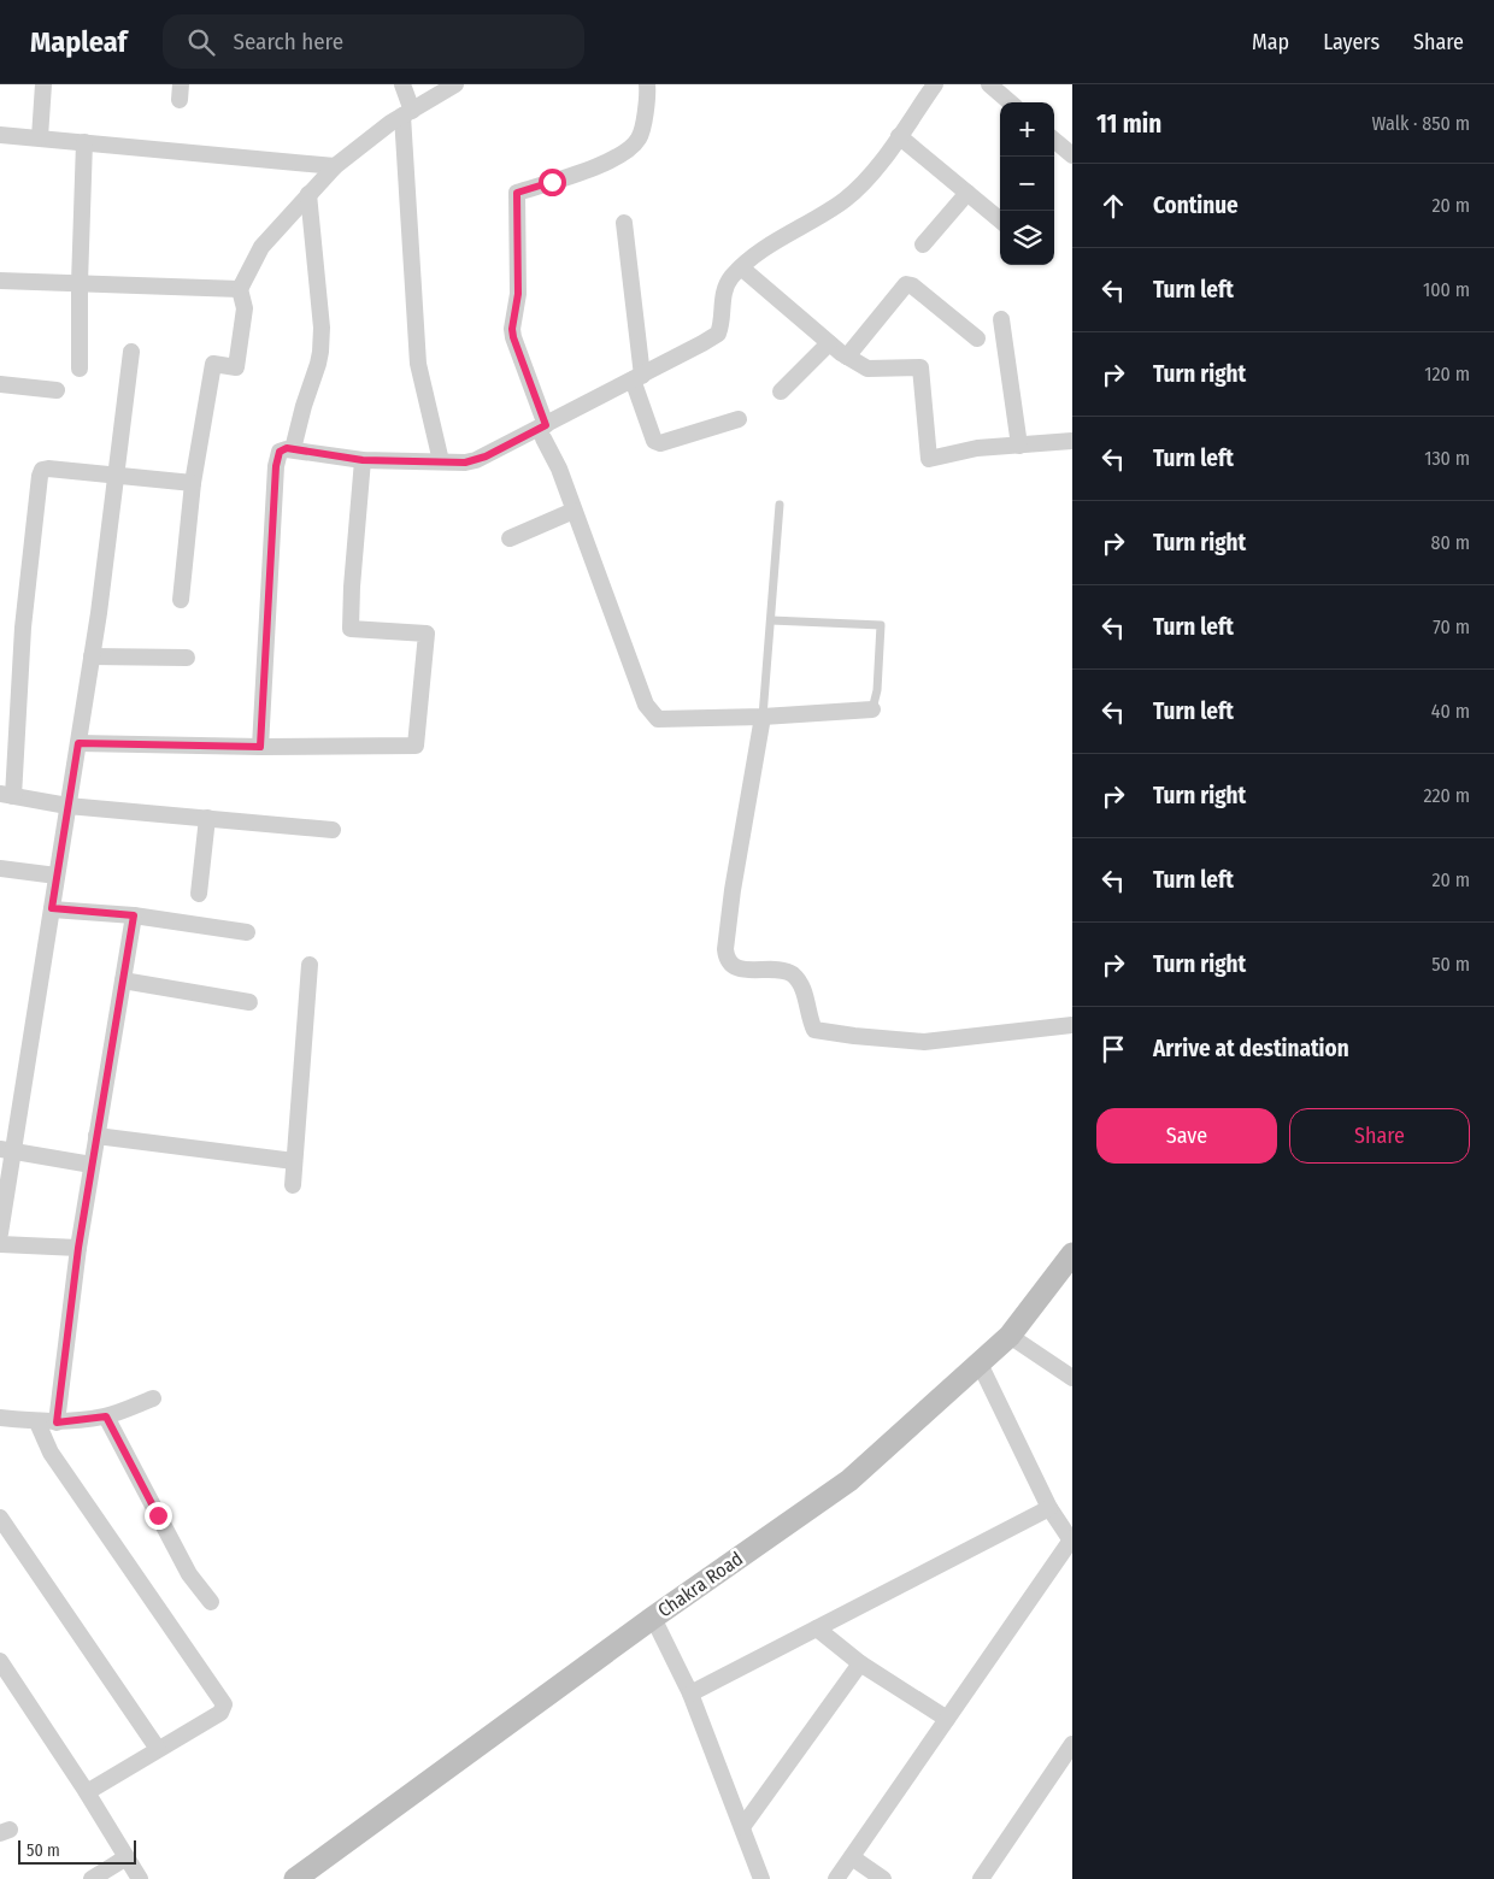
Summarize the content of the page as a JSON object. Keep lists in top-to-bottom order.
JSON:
{
  "streets": {
    "main road": ["Chakra Road"]
  },
  "scale_bar": "50 m",
  "page": {
    "header": "Mapleaf",
    "search": "Search here",
    "nav": ["Map", "Layers", "Share"],
    "heading": ["11 min", "Walk · 850 m"],
    "map_buttons": ["+", "−"],
    "list": [
      ["Continue", "20 m"],
      ["Turn left", "100 m"],
      ["Turn right", "120 m"],
      ["Turn left", "130 m"],
      ["Turn right", "80 m"],
      ["Turn left", "70 m"],
      ["Turn left", "40 m"],
      ["Turn right", "220 m"],
      ["Turn left", "20 m"],
      ["Turn right", "50 m"],
      "Arrive at destination"
    ],
    "buttons": ["Save", "Share"],
    "scale": "50 m"
  }
}
